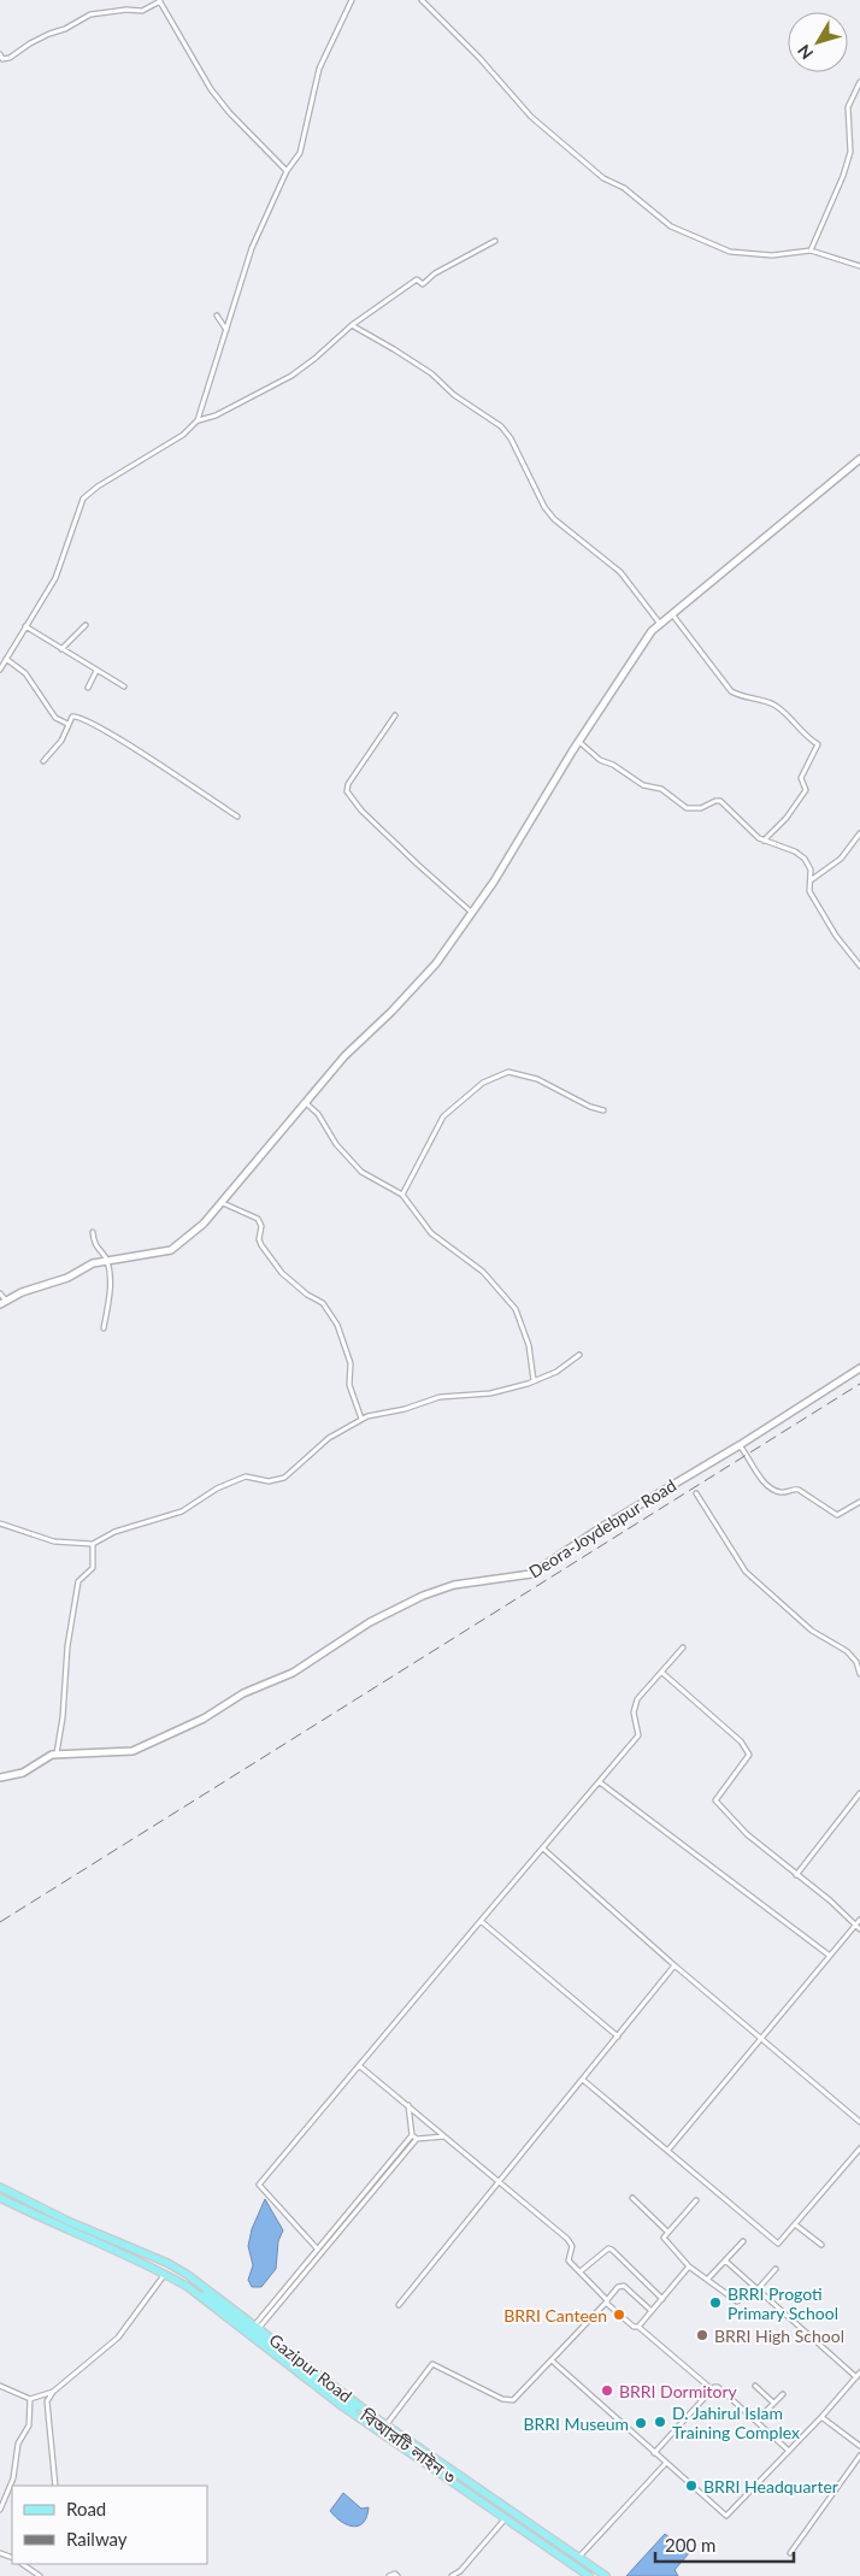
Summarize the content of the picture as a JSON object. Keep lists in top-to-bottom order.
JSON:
{
  "streets": {
    "main road": ["Gazipur Road", "বিআরটি লাইন ৩"],
    "street": ["Deora-Joydebpur Road"]
  },
  "places": [
    "BRRI Progoti Primary School",
    "BRRI Canteen",
    "BRRI High School",
    "BRRI Dormitory",
    "D. Jahirul Islam Training Complex",
    "BRRI Museum",
    "BRRI Headquarter"
  ],
  "legend": ["Road", "Railway"],
  "scale_bar": "200 m",
  "north": "bottom left"
}
